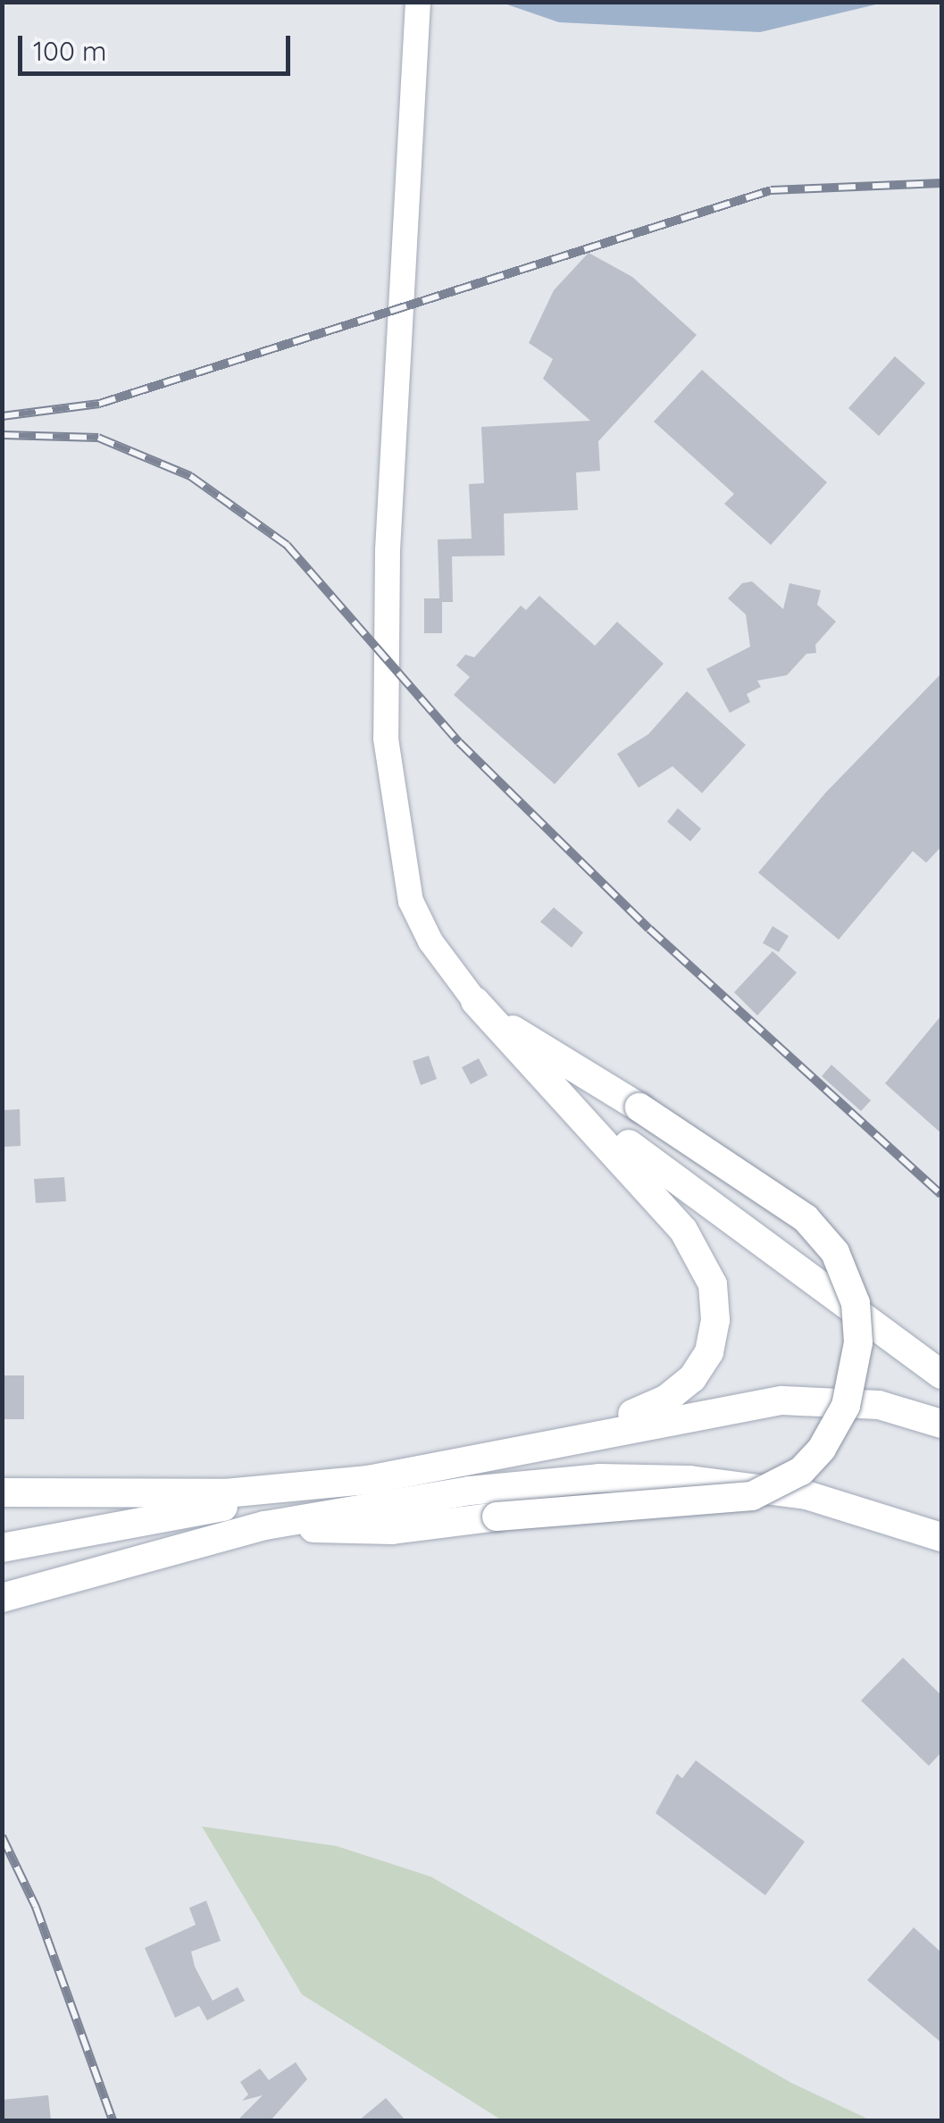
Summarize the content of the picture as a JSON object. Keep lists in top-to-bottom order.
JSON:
{
  "scale_bar": "100 m"
}
